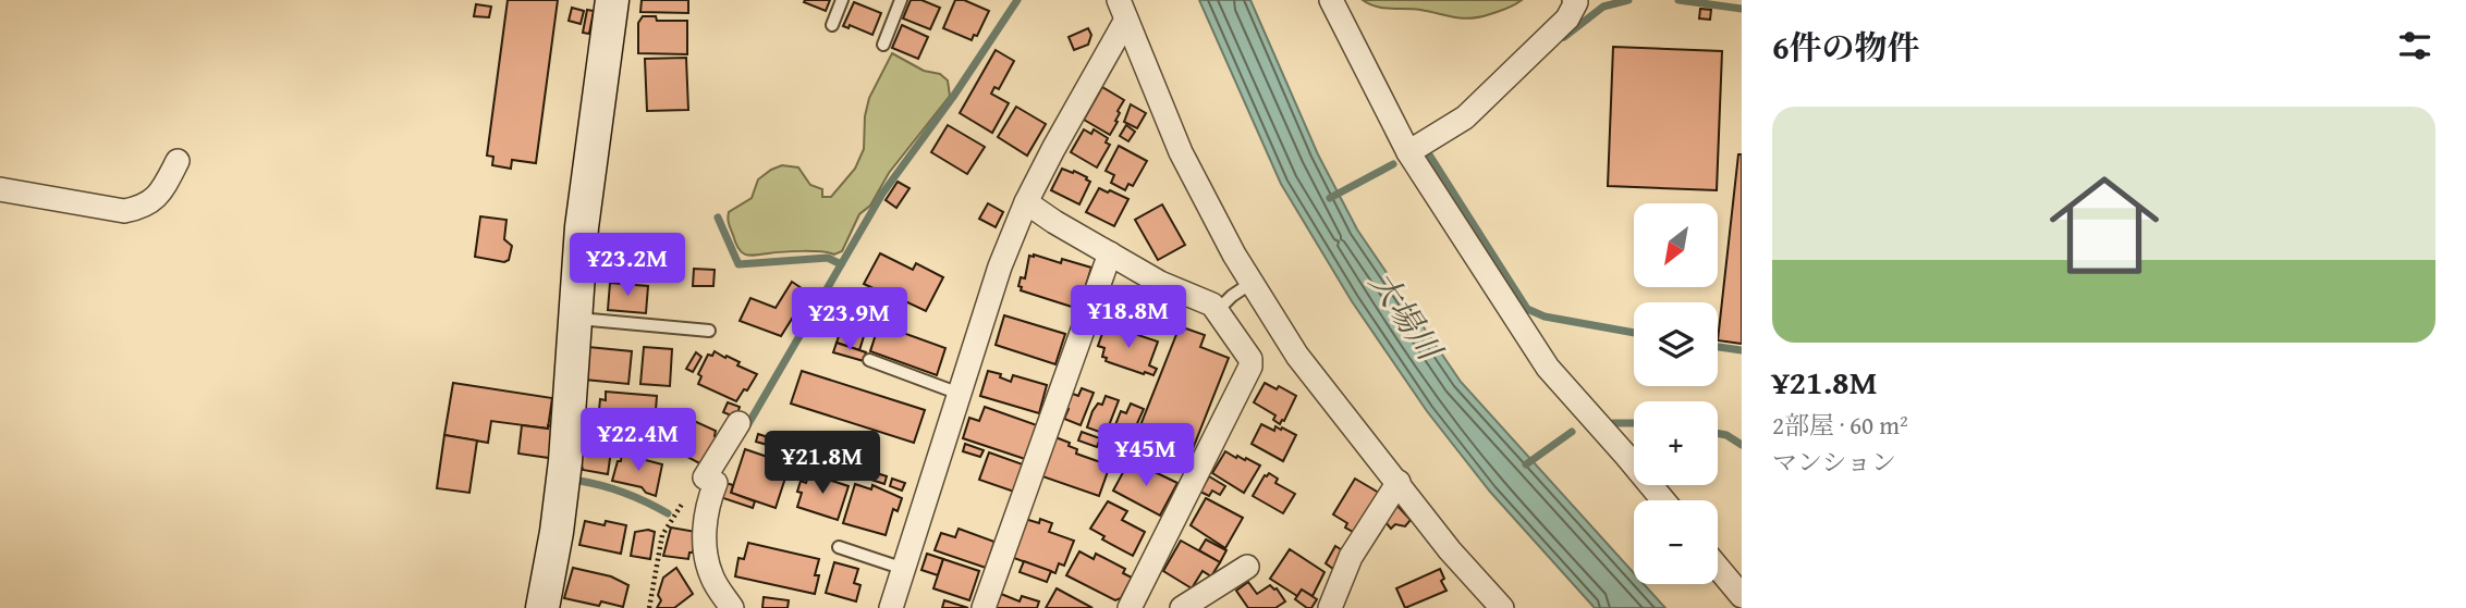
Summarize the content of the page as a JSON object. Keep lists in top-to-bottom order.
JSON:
{
  "water": ["大場川"],
  "north": "bottom left",
  "page": {
    "heading": "6件の物件",
    "list": [
      {
        "name": "¥21.8M",
        "note": "2部屋 · 60 m² · マンション"
      }
    ],
    "map_buttons": ["+", "−"],
    "price": [
      "¥23.2M",
      "¥18.8M",
      "¥23.9M",
      "¥22.4M",
      "¥45M",
      "¥21.8M"
    ]
  }
}
